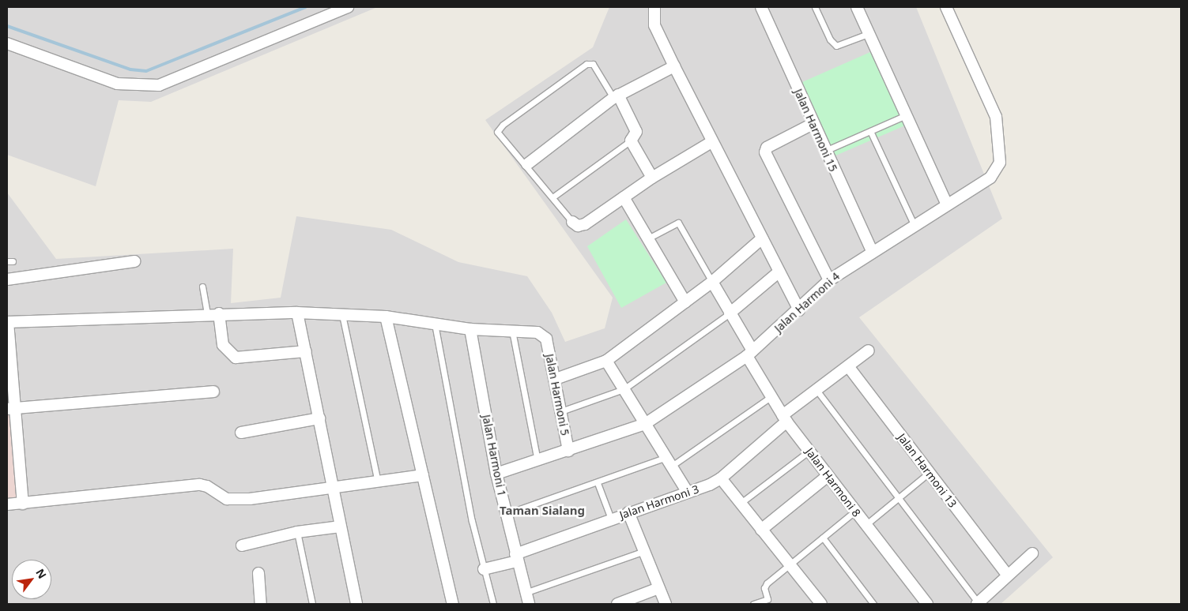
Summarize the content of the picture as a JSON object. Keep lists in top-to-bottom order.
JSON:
{
  "streets": {
    "street": [
      "Jalan Harmoni 15",
      "Jalan Harmoni 4",
      "Jalan Harmoni 5",
      "Jalan Harmoni 1",
      "Jalan Harmoni 13",
      "Jalan Harmoni 8",
      "Jalan Harmoni 3"
    ]
  },
  "crossings": [
    ["Jalan Harmoni 15", "Jalan Harmoni 4"],
    ["Jalan Harmoni 4", "Jalan Harmoni 5"],
    ["Jalan Harmoni 4", "Jalan Harmoni 1"],
    ["Jalan Harmoni 4", "Jalan Harmoni 8"],
    ["Jalan Harmoni 1", "Jalan Harmoni 3"],
    ["Jalan Harmoni 13", "Jalan Harmoni 3"],
    ["Jalan Harmoni 8", "Jalan Harmoni 3"]
  ],
  "districts": ["Taman Sialang"],
  "north": "top right"
}
